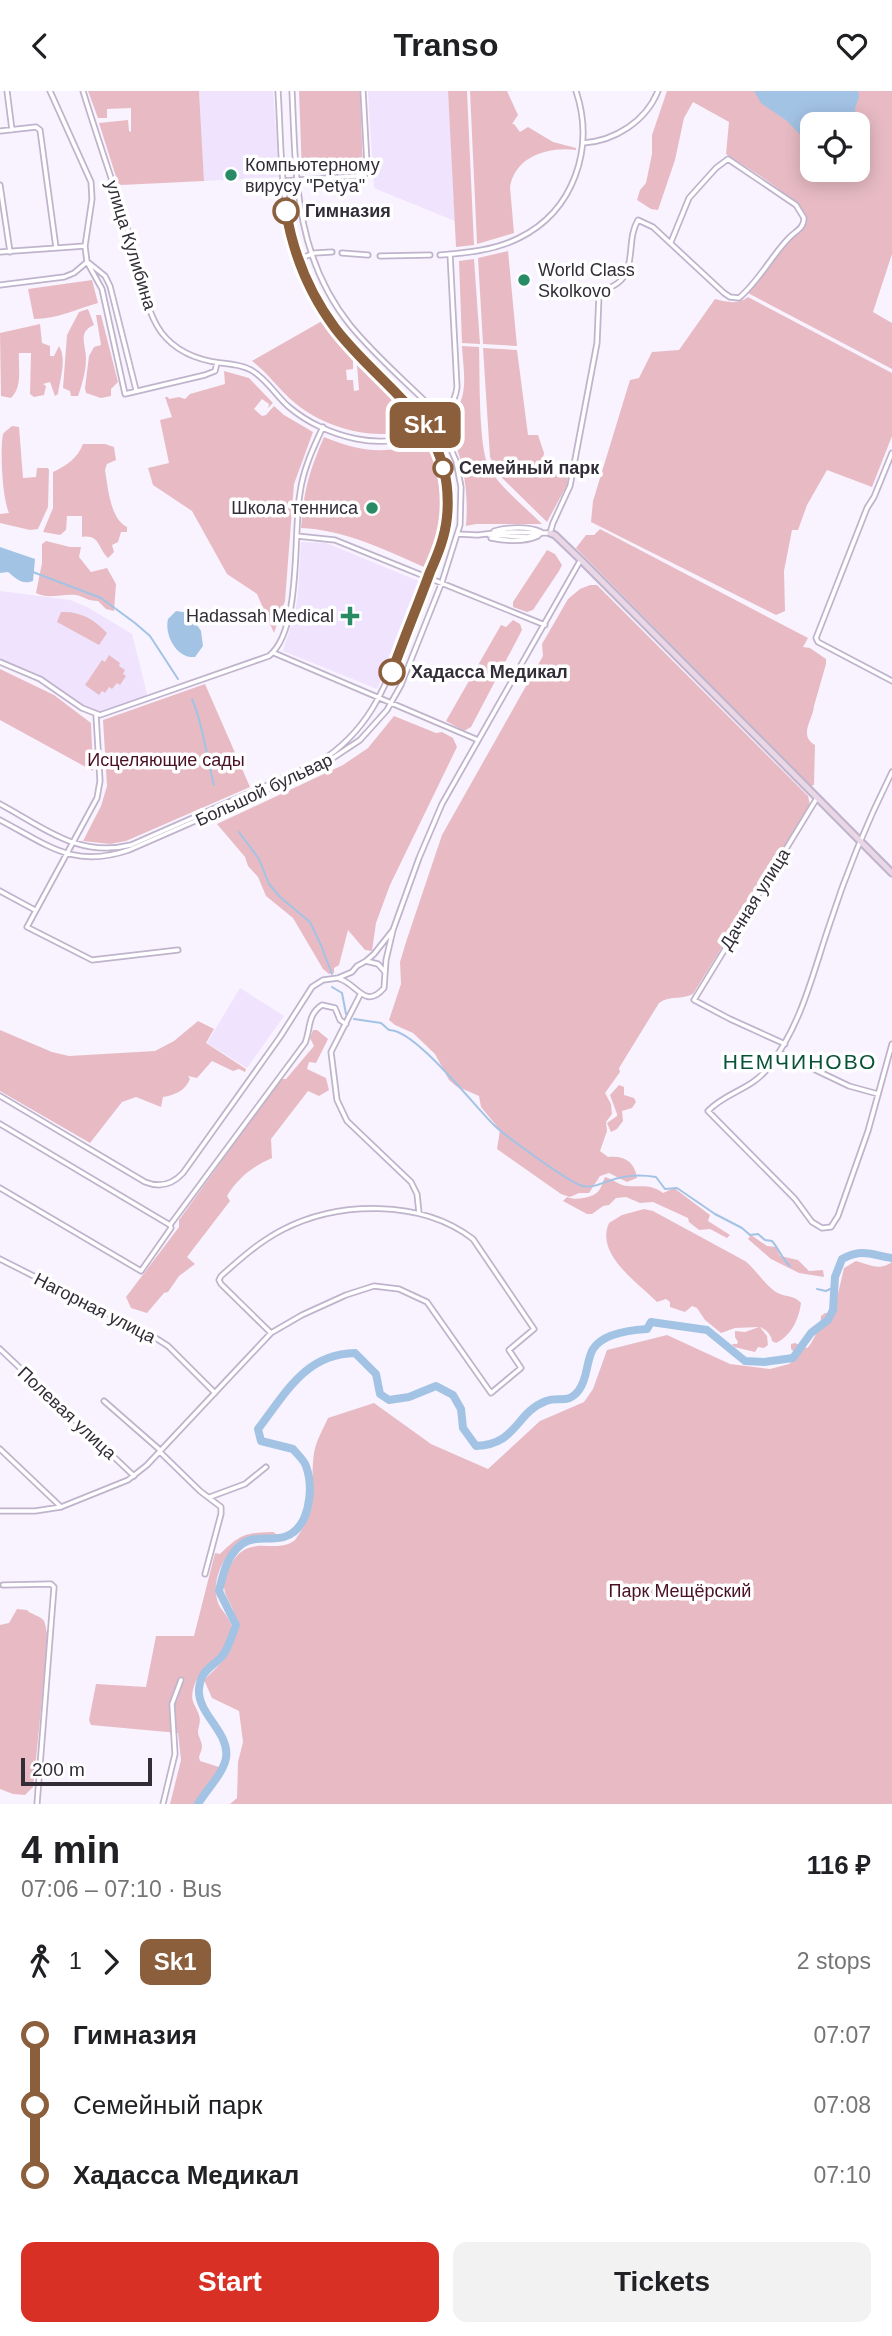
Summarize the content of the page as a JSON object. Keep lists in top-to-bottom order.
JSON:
{
  "streets": {
    "street": [
      "улица Кулибина",
      "Большой бульвар",
      "Дачная улица",
      "Нагорная улица",
      "Полевая улица"
    ]
  },
  "crossings": [
    ["улица Кулибина", "Большой бульвар"]
  ],
  "districts": ["НЕМЧИНОВО"],
  "parks": ["Исцеляющие сады", "Парк Мещёрский"],
  "places": {
    "other": [
      "Компьютерному вирусу \"Petya\"",
      "Гимназия",
      "World Class Skolkovo",
      "Семейный парк",
      "Школа тенниса",
      "Хадасса Медикал"
    ],
    "health": ["Hadassah Medical"]
  },
  "lines": ["bus line Sk1"],
  "scale_bar": "200 m",
  "page": {
    "header": "Transo",
    "on_map": "Sk1",
    "scale": "200 m",
    "heading": ["4 min", "07:06 – 07:10 · Bus", "116 ₽"],
    "legs": ["1", "Sk1", "2 stops"],
    "list": [
      {
        "name": "Гимназия",
        "value": "07:07"
      },
      {
        "name": "Семейный парк",
        "value": "07:08"
      },
      {
        "name": "Хадасса Медикал",
        "value": "07:10"
      }
    ],
    "buttons": ["Start", "Tickets"]
  }
}
